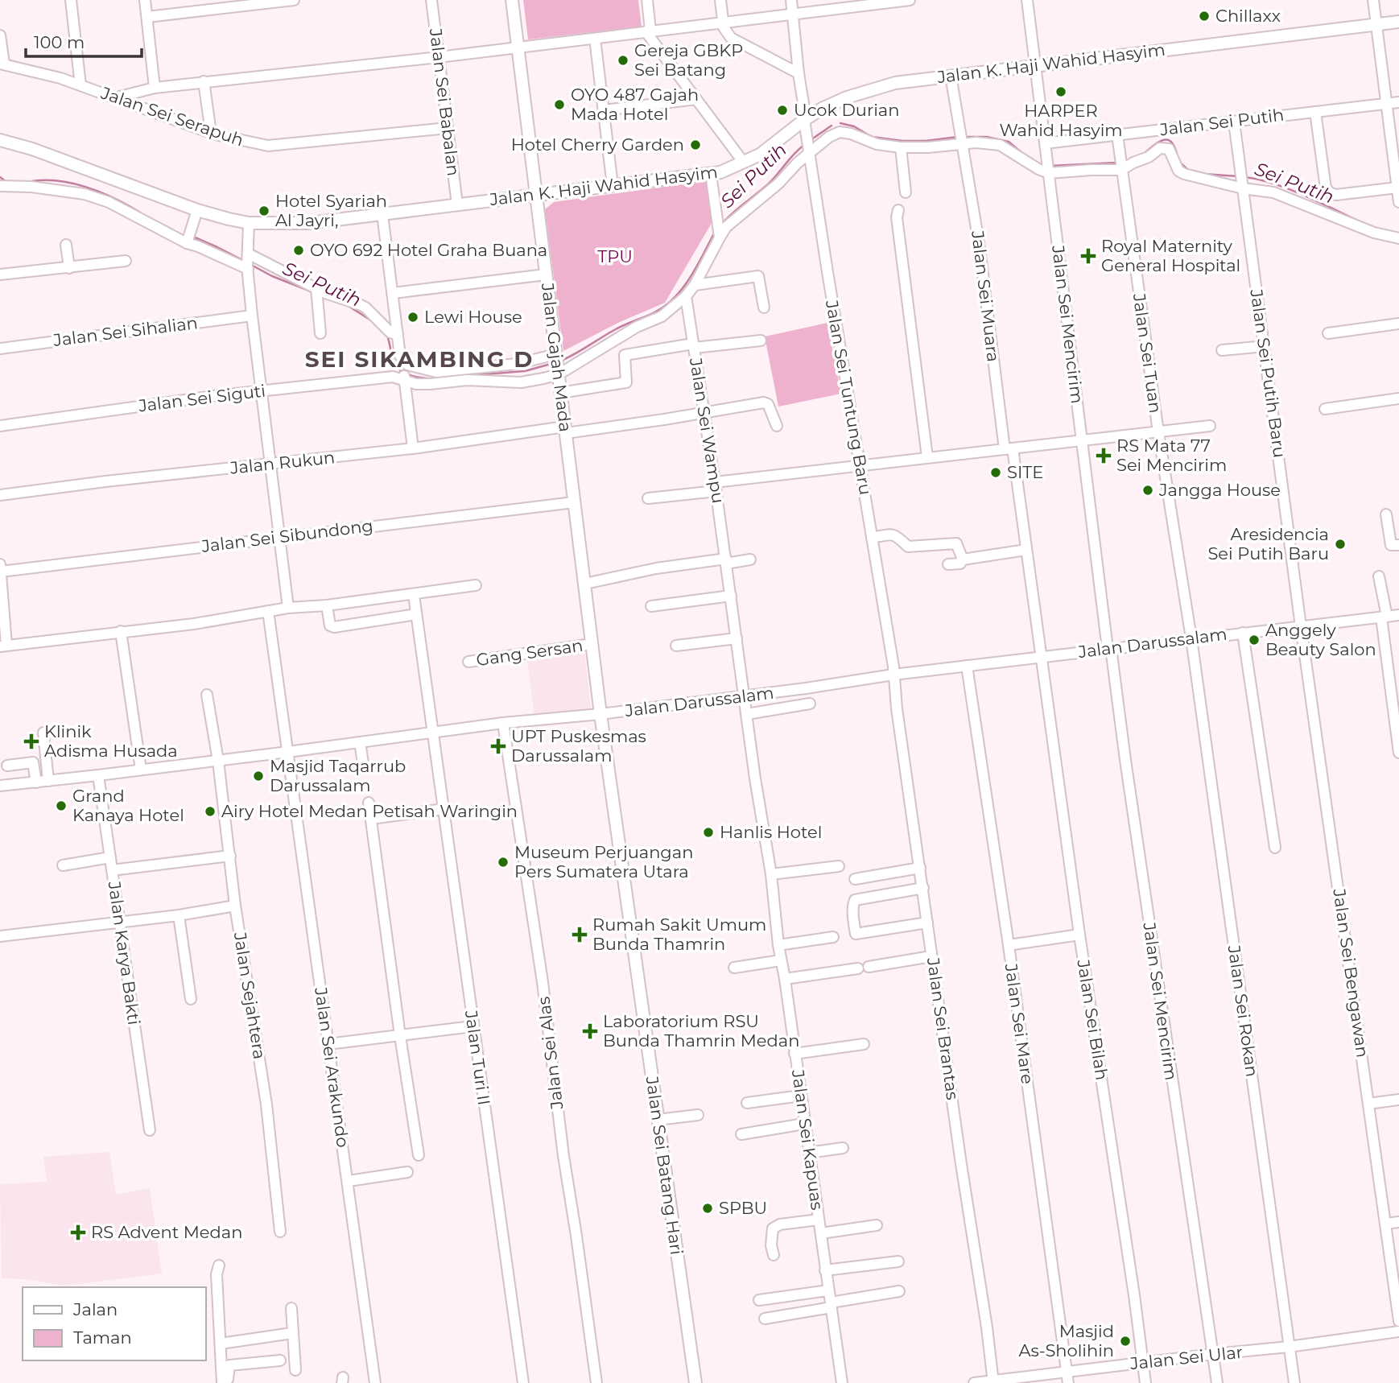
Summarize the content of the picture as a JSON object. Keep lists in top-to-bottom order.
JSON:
{
  "streets": {
    "street": [
      "Jalan K. Haji Wahid Hasyim",
      "Jalan Sei Babalan",
      "Jalan Sei Serapuh",
      "Jalan Sei Putih",
      "Jalan Sei Muara",
      "Jalan Sei Mencirim",
      "Jalan Sei Sihalian",
      "Jalan Sei Tuan",
      "Jalan Gajah Mada",
      "Jalan Sei Putih Baru",
      "Jalan Sei Tuntung Baru",
      "Jalan Sei Siguti",
      "Jalan Sei Wampu",
      "Jalan Rukun",
      "Jalan Sei Sibundong",
      "Jalan Darussalam",
      "Gang Sersan",
      "Jalan Karya Bakti",
      "Jalan Sei Bengawan",
      "Jalan Sejahtera",
      "Jalan Sei Rokan",
      "Jalan Sei Bilah",
      "Jalan Sei Mare",
      "Jalan Sei Brantas",
      "Jalan Sei Alas",
      "Jalan Turi II",
      "Jalan Sei Arakundo",
      "Jalan Sei Kapuas",
      "Jalan Sei Batang Hari",
      "Jalan Sei Ular"
    ]
  },
  "crossings": [
    ["Jalan K. Haji Wahid Hasyim", "Jalan Sei Babalan"],
    ["Jalan K. Haji Wahid Hasyim", "Jalan Sei Muara"],
    ["Jalan K. Haji Wahid Hasyim", "Jalan Sei Mencirim"],
    ["Jalan K. Haji Wahid Hasyim", "Jalan Gajah Mada"],
    ["Jalan K. Haji Wahid Hasyim", "Jalan Sei Tuntung Baru"],
    ["Jalan Sei Babalan", "Jalan Sei Serapuh"],
    ["Jalan Sei Putih", "Jalan Sei Mencirim"],
    ["Jalan Sei Putih", "Jalan Sei Tuan"],
    ["Jalan Sei Putih", "Jalan Sei Putih Baru"],
    ["Jalan Sei Muara", "Jalan Sei Bilah"],
    ["Jalan Sei Mencirim", "Jalan Darussalam"],
    ["Jalan Sei Mencirim", "Jalan Sei Ular"],
    ["Jalan Sei Tuan", "Jalan Darussalam"],
    ["Jalan Sei Tuan", "Jalan Sei Rokan"],
    ["Jalan Gajah Mada", "Jalan Rukun"],
    ["Jalan Gajah Mada", "Jalan Sei Sibundong"],
    ["Jalan Gajah Mada", "Jalan Darussalam"],
    ["Jalan Gajah Mada", "Gang Sersan"],
    ["Jalan Gajah Mada", "Jalan Sei Batang Hari"],
    ["Jalan Sei Putih Baru", "Jalan Darussalam"],
    ["Jalan Sei Putih Baru", "Jalan Sei Bengawan"],
    ["Jalan Sei Tuntung Baru", "Jalan Darussalam"],
    ["Jalan Sei Tuntung Baru", "Jalan Sei Brantas"],
    ["Jalan Sei Wampu", "Jalan Rukun"],
    ["Jalan Sei Wampu", "Jalan Darussalam"],
    ["Jalan Sei Wampu", "Jalan Sei Kapuas"],
    ["Jalan Darussalam", "Jalan Karya Bakti"],
    ["Jalan Darussalam", "Jalan Sei Bengawan"],
    ["Jalan Darussalam", "Jalan Sejahtera"],
    ["Jalan Darussalam", "Jalan Sei Rokan"],
    ["Jalan Darussalam", "Jalan Sei Bilah"],
    ["Jalan Darussalam", "Jalan Sei Mare"],
    ["Jalan Darussalam", "Jalan Sei Brantas"],
    ["Jalan Darussalam", "Jalan Sei Alas"],
    ["Jalan Darussalam", "Jalan Turi II"],
    ["Jalan Darussalam", "Jalan Sei Arakundo"],
    ["Jalan Darussalam", "Jalan Sei Kapuas"],
    ["Jalan Darussalam", "Jalan Sei Batang Hari"],
    ["Jalan Sei Rokan", "Jalan Sei Ular"],
    ["Jalan Sei Bilah", "Jalan Sei Ular"],
    ["Jalan Sei Mare", "Jalan Sei Ular"],
    ["Jalan Sei Brantas", "Jalan Sei Ular"]
  ],
  "districts": ["SEI SIKAMBING D"],
  "water": ["Sei Putih"],
  "parks": ["TPU"],
  "places": {
    "other": [
      "Chillaxx",
      "Gereja GBKP Sei Batang",
      "HARPER Wahid Hasyim",
      "OYO 487 Gajah Mada Hotel",
      "Ucok Durian",
      "Hotel Cherry Garden",
      "Hotel Syariah Al Jayri,",
      "OYO 692 Hotel Graha Buana",
      "Lewi House",
      "SITE",
      "Jangga House",
      "Aresidencia Sei Putih Baru",
      "Anggely Beauty Salon",
      "Masjid Taqarrub Darussalam",
      "Grand Kanaya Hotel",
      "Airy Hotel Medan Petisah Waringin",
      "Hanlis Hotel",
      "Museum Perjuangan Pers Sumatera Utara",
      "SPBU",
      "Masjid As-Sholihin"
    ],
    "health": [
      "Royal Maternity General Hospital",
      "RS Mata 77 Sei Mencirim",
      "Klinik Adisma Husada",
      "UPT Puskesmas Darussalam",
      "Rumah Sakit Umum Bunda Thamrin",
      "Laboratorium RSU Bunda Thamrin Medan",
      "RS Advent Medan"
    ]
  },
  "legend": ["Jalan", "Taman"],
  "scale_bar": "100 m"
}
